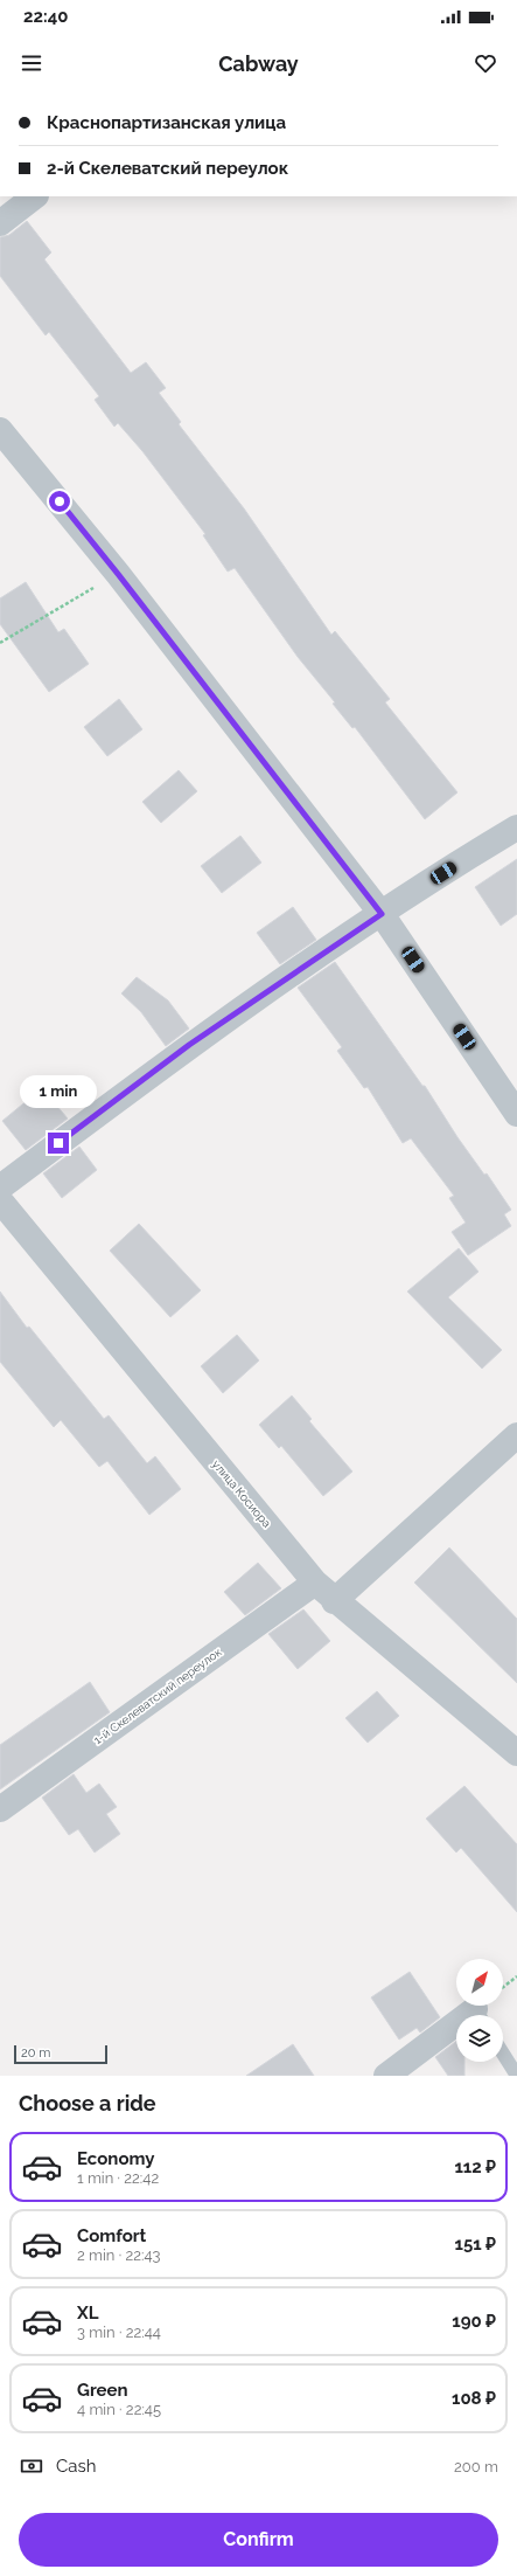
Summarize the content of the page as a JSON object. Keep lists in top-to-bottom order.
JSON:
{
  "streets": {
    "street": ["улица Косиора", "1-й Скелеватский переулок"]
  },
  "crossings": [
    ["улица Косиора", "1-й Скелеватский переулок"]
  ],
  "scale_bar": "20 m",
  "north": "top right",
  "page": {
    "status": "22:40",
    "header": "Cabway",
    "banner": ["Краснопартизанская улица", "2-й Скелеватский переулок"],
    "bubble": "1 min",
    "scale": "20 m",
    "heading": "Choose a ride",
    "list": [
      {
        "name": "Economy",
        "note": "1 min · 22:42",
        "value": "112 ₽"
      },
      {
        "name": "Comfort",
        "note": "2 min · 22:43",
        "value": "151 ₽"
      },
      {
        "name": "XL",
        "note": "3 min · 22:44",
        "value": "190 ₽"
      },
      {
        "name": "Green",
        "note": "4 min · 22:45",
        "value": "108 ₽"
      }
    ],
    "pay": ["Cash", "200 m"],
    "buttons": "Confirm"
  }
}
